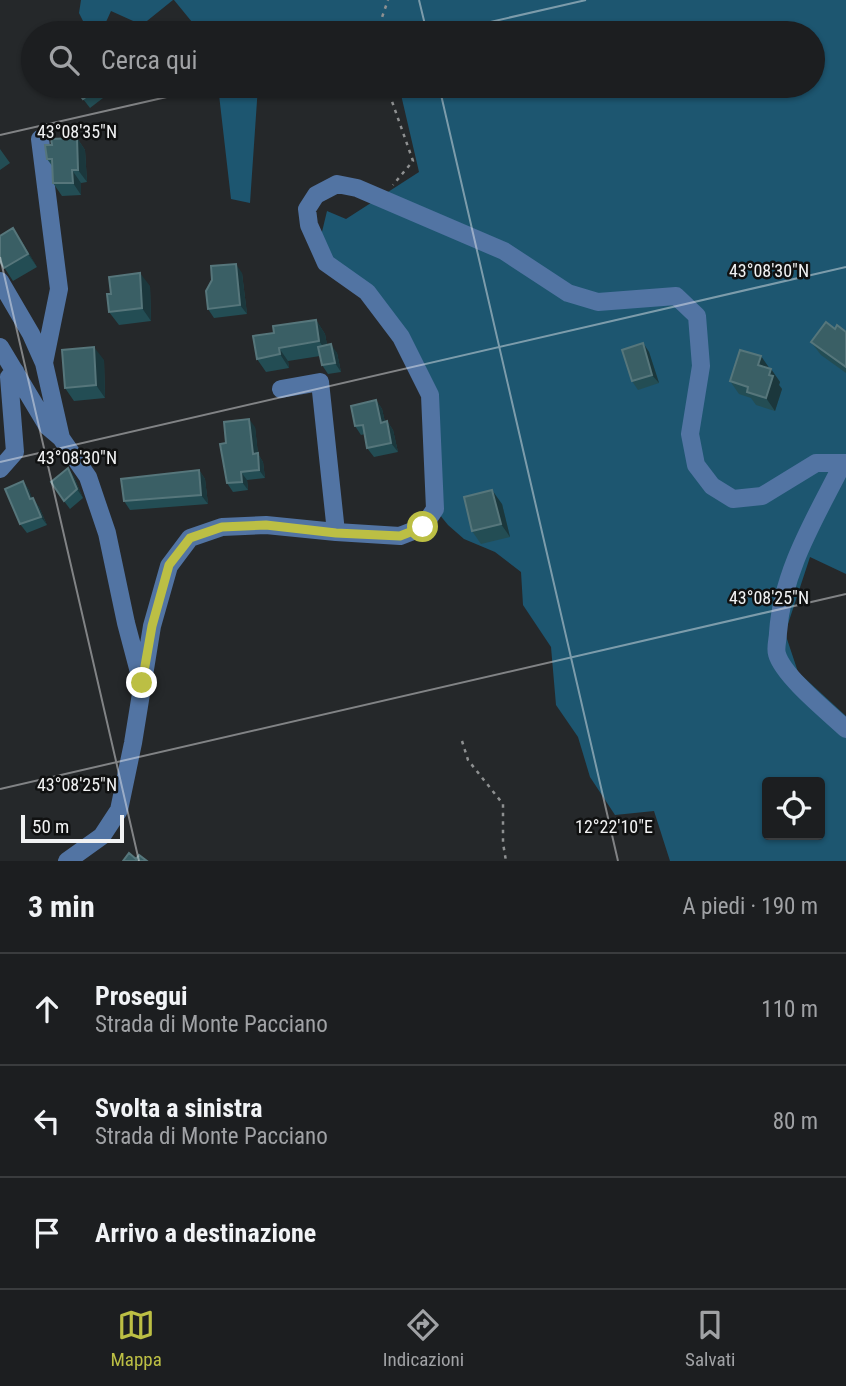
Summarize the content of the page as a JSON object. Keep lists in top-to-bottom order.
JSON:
{
  "scale_bar": "50 m",
  "page": {
    "search": "Cerca qui",
    "scale": "50 m",
    "heading": ["3 min", "A piedi · 190 m"],
    "list": [
      ["Prosegui", "Strada di Monte Pacciano", "110 m"],
      ["Svolta a sinistra", "Strada di Monte Pacciano", "80 m"],
      "Arrivo a destinazione"
    ],
    "nav": ["Mappa", "Indicazioni", "Salvati"]
  },
  "coordinates": [
    "43°08'35\"N",
    "43°08'30\"N",
    "43°08'25\"N",
    "12°22'10\"E"
  ]
}
